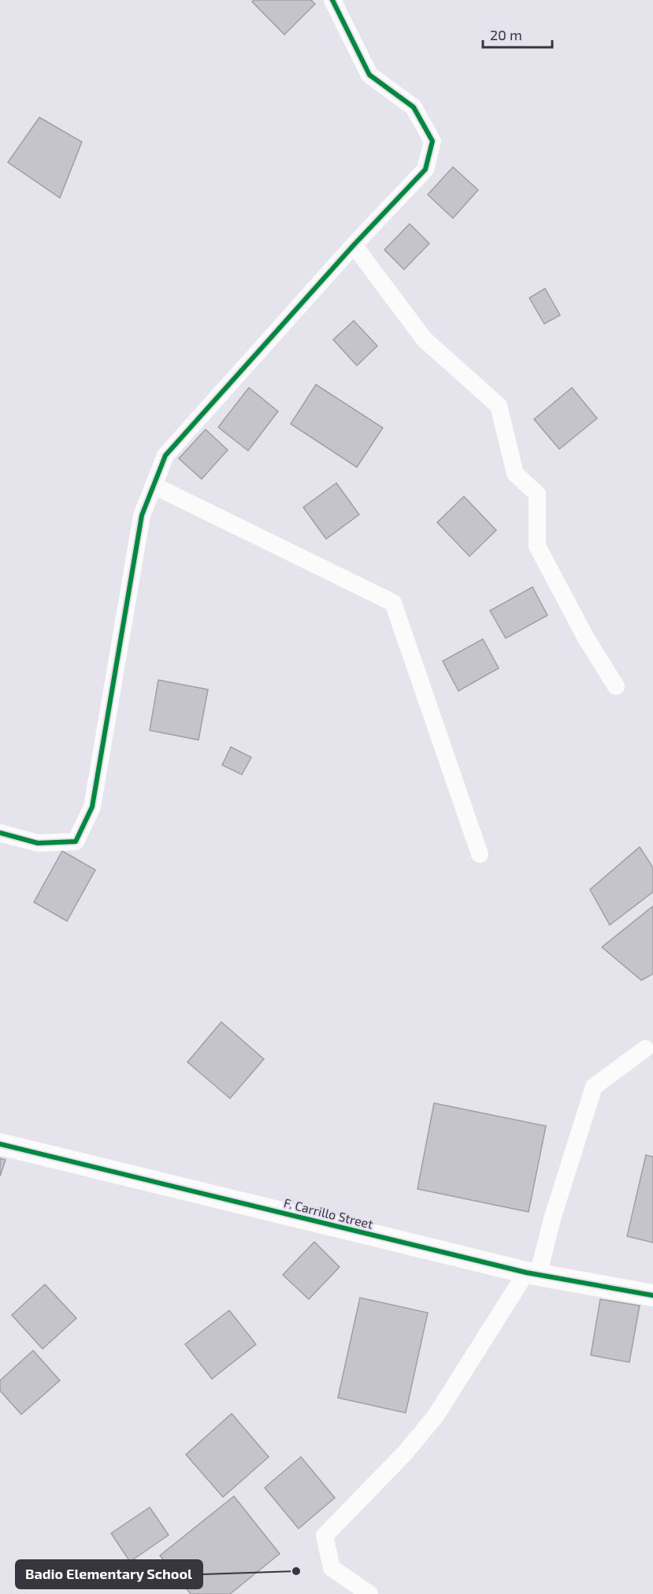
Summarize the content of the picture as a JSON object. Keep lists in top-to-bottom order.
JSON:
{
  "streets": {
    "street": ["F. Carrillo Street"]
  },
  "places": ["Badio Elementary School"],
  "scale_bar": "20 m"
}
